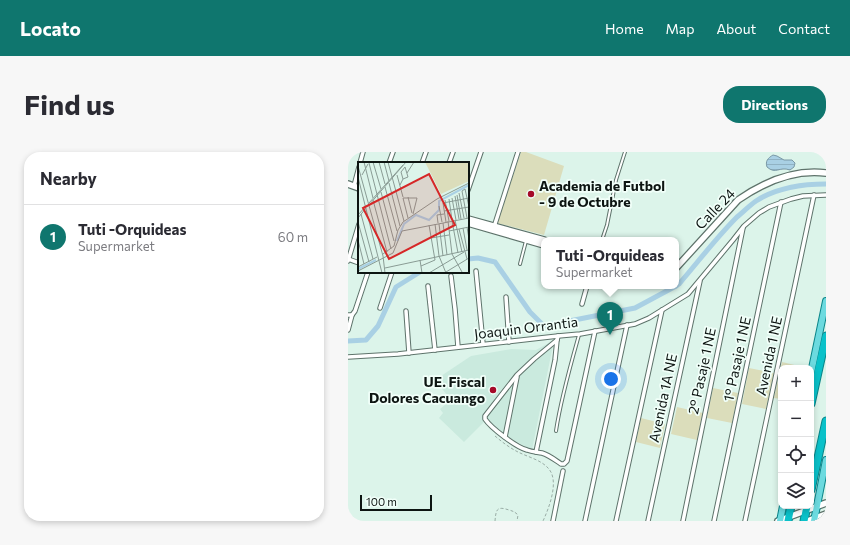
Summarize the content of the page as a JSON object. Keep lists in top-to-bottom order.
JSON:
{
  "streets": {
    "street": [
      "Calle 24",
      "Joaquin Orrantia",
      "Avenida 1 NE",
      "1° Pasaje 1 NE",
      "2° Pasaje 1 NE",
      "Avenida 1A NE"
    ]
  },
  "crossings": [
    ["Joaquin Orrantia", "Avenida 1 NE"],
    ["Joaquin Orrantia", "1° Pasaje 1 NE"],
    ["Joaquin Orrantia", "2° Pasaje 1 NE"],
    ["Joaquin Orrantia", "Avenida 1A NE"]
  ],
  "places": ["Academia de Futbol - 9 de Octubre", "UE. Fiscal Dolores Cacuango"],
  "scale_bar": "100 m",
  "page": {
    "header": "Locato",
    "nav": [
      "Home",
      "Map",
      "About",
      "Contact"
    ],
    "buttons": "Directions",
    "title": "Find us",
    "heading": "Nearby",
    "list": [
      {
        "mark": "1",
        "name": "Tuti -Orquideas",
        "note": "Supermarket",
        "value": "60 m"
      }
    ],
    "popup": ["Tuti -Orquideas", "Supermarket"],
    "pins": "1",
    "map_buttons": ["+", "−"],
    "scale": "100 m"
  }
}
